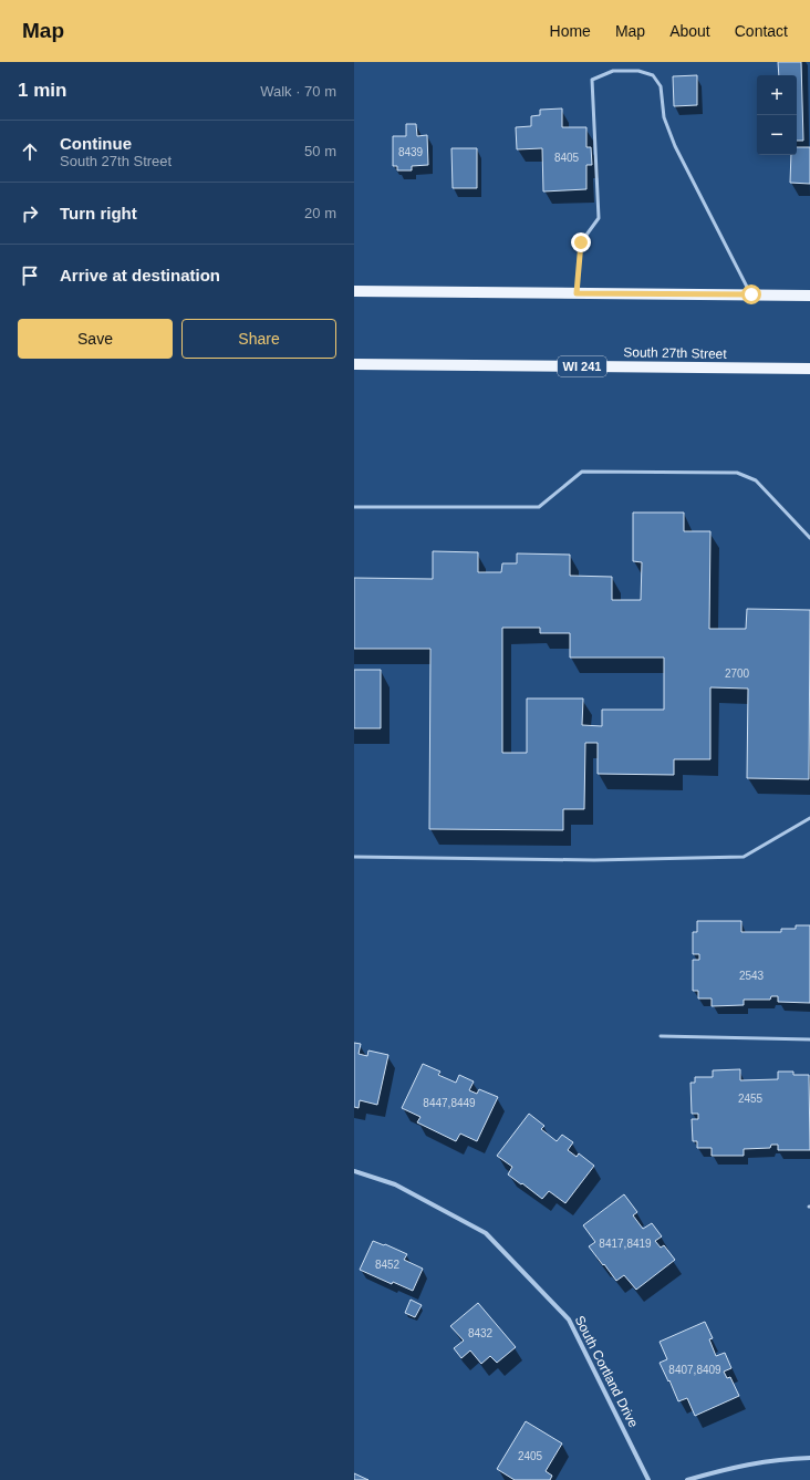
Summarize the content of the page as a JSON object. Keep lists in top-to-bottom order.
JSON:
{
  "streets": {
    "main road": ["South 27th Street", "WI 241"],
    "street": ["South Cortland Drive"]
  },
  "house_numbers": [
    "8439",
    "8405",
    "2700",
    "2543",
    "2455",
    "8447,8449",
    "8417,8419",
    "8452",
    "8432",
    "8407,8409",
    "2405"
  ],
  "page": {
    "header": "Map",
    "nav": [
      "Home",
      "Map",
      "About",
      "Contact"
    ],
    "heading": ["1 min", "Walk · 70 m"],
    "map_buttons": ["+", "−"],
    "list": [
      ["Continue", "South 27th Street", "50 m"],
      ["Turn right", "20 m"],
      "Arrive at destination"
    ],
    "buttons": ["Save", "Share"]
  }
}
